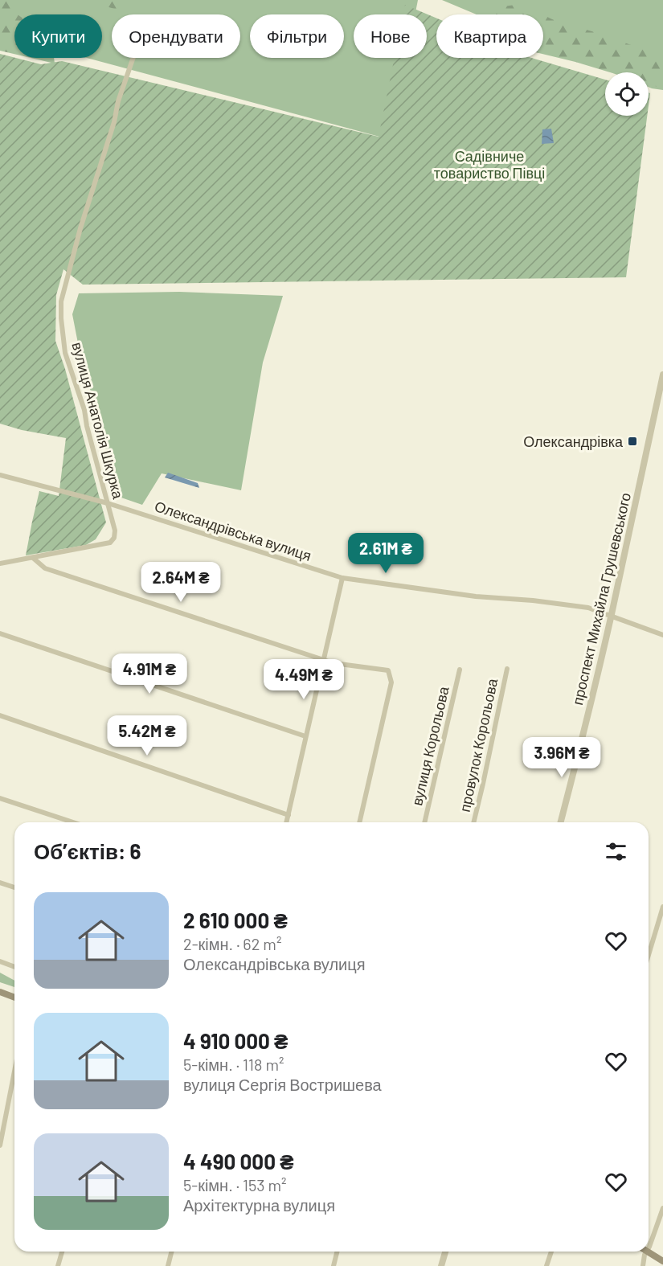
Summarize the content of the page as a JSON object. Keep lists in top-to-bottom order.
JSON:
{
  "streets": {
    "street": [
      "вулиця Анатолія Шкурка",
      "Олександрівська вулиця",
      "проспект Михайла Грушевського",
      "провулок Корольова",
      "вулиця Корольова"
    ]
  },
  "crossings": [
    ["вулиця Анатолія Шкурка", "Олександрівська вулиця"],
    ["Олександрівська вулиця", "проспект Михайла Грушевського"]
  ],
  "parks": ["Садівниче товариство Півці"],
  "places": {
    "transit": ["Олександрівка"]
  },
  "page": {
    "chip": [
      "Купити",
      "Орендувати",
      "Фільтри",
      "Нове",
      "Квартира"
    ],
    "price": [
      "2.61M ₴",
      "2.64M ₴",
      "4.91M ₴",
      "4.49M ₴",
      "5.42M ₴",
      "3.96M ₴"
    ],
    "heading": "Об’єктів: 6",
    "list": [
      {
        "name": "2 610 000 ₴",
        "note": "2-кімн. · 62 m² · Олександрівська вулиця"
      },
      {
        "name": "4 910 000 ₴",
        "note": "5-кімн. · 118 m² · вулиця Сергія Востришева"
      },
      {
        "name": "4 490 000 ₴",
        "note": "5-кімн. · 153 m² · Архітектурна вулиця"
      }
    ]
  }
}
